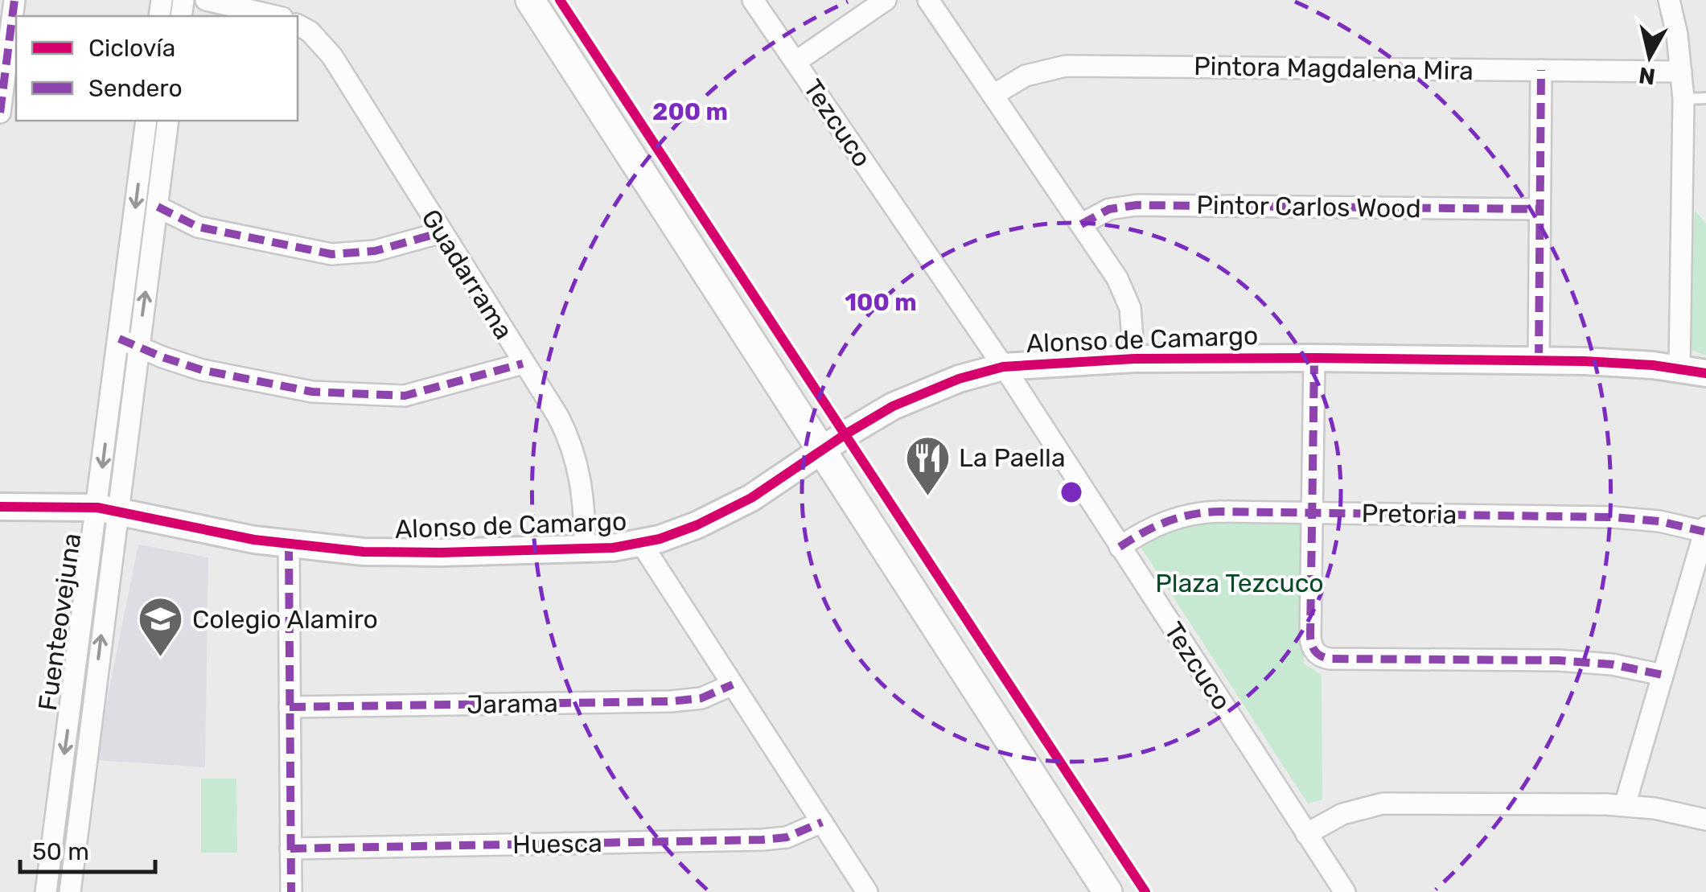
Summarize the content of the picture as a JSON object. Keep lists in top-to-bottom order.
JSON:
{
  "streets": {
    "street": [
      "Pintora Magdalena Mira",
      "Tezcuco",
      "Pintor Carlos Wood",
      "Guadarrama",
      "Alonso de Camargo",
      "Pretoria",
      "Fuenteovejuna",
      "Jarama",
      "Huesca"
    ]
  },
  "crossings": [
    ["Tezcuco", "Alonso de Camargo"],
    ["Tezcuco", "Pretoria"],
    ["Guadarrama", "Alonso de Camargo"],
    ["Alonso de Camargo", "Fuenteovejuna"]
  ],
  "parks": ["Plaza Tezcuco"],
  "places": {
    "restaurant": ["La Paella"],
    "school or university": ["Colegio Alamiro"]
  },
  "legend": ["Ciclovía", "Sendero"],
  "scale_bar": "50 m",
  "north": "bottom",
  "rings": ["200 m", "100 m"]
}
